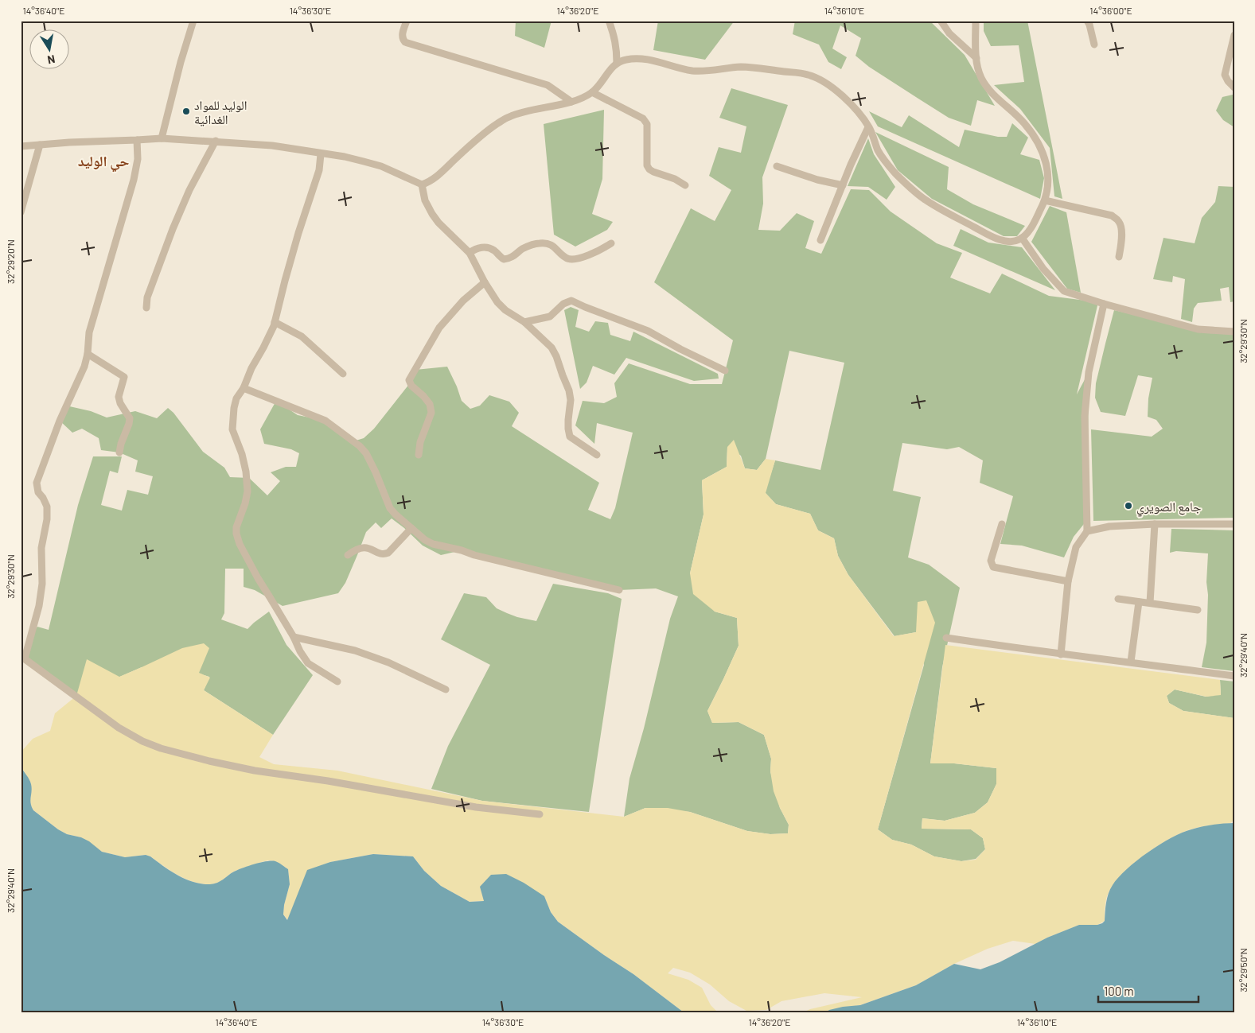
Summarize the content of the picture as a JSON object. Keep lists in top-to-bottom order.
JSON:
{
  "districts": ["حي الوليد"],
  "places": ["الوليد للمواد الغدائية", "جامع الصويري"],
  "scale_bar": "100 m",
  "north": "bottom",
  "coordinates": [
    "14°36'40\"E",
    "14°36'30\"E",
    "14°36'20\"E",
    "14°36'10\"E",
    "14°36'00\"E",
    "32°29'20\"N",
    "32°29'30\"N",
    "32°29'40\"N",
    "32°29'50\"N"
  ]
}
